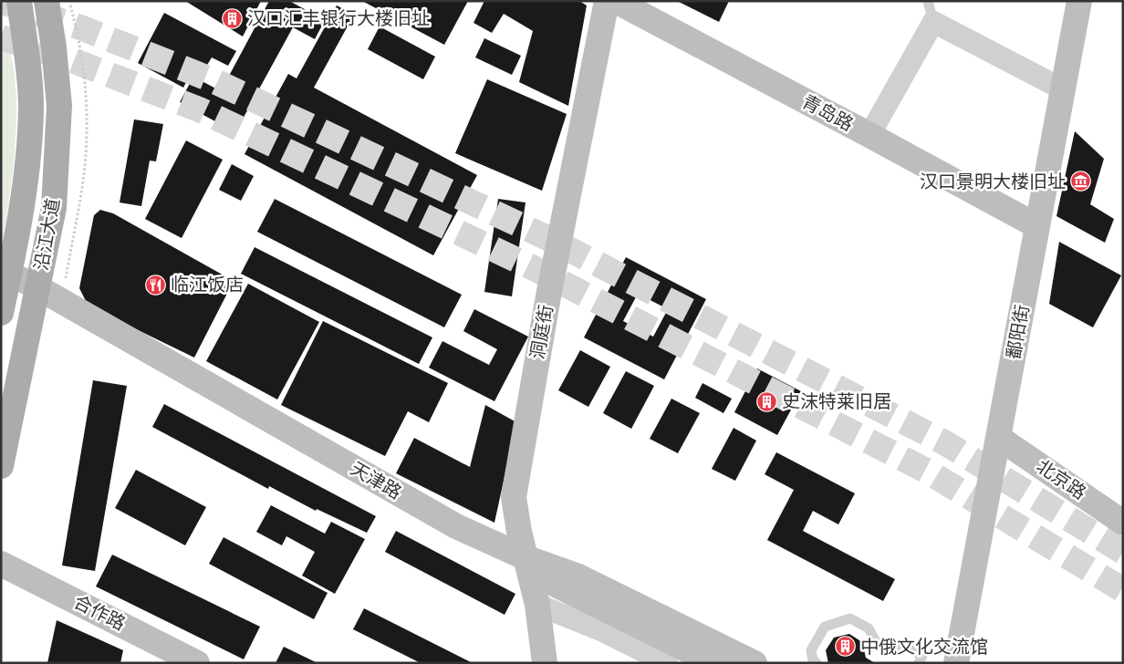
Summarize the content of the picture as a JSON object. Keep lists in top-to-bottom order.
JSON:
{
  "streets": {
    "main road": ["沿江大道"],
    "street": [
      "青岛路",
      "洞庭街",
      "鄱阳街",
      "北京路",
      "天津路",
      "合作路"
    ]
  },
  "crossings": [
    ["青岛路", "鄱阳街"],
    ["沿江大道", "天津路"],
    ["洞庭街", "天津路"],
    ["鄱阳街", "北京路"]
  ],
  "places": {
    "building": ["汉口汇丰银行大楼旧址", "史沫特莱旧居", "中俄文化交流馆"],
    "museum": ["汉口景明大楼旧址"],
    "restaurant": ["临江饭店"]
  }
}
